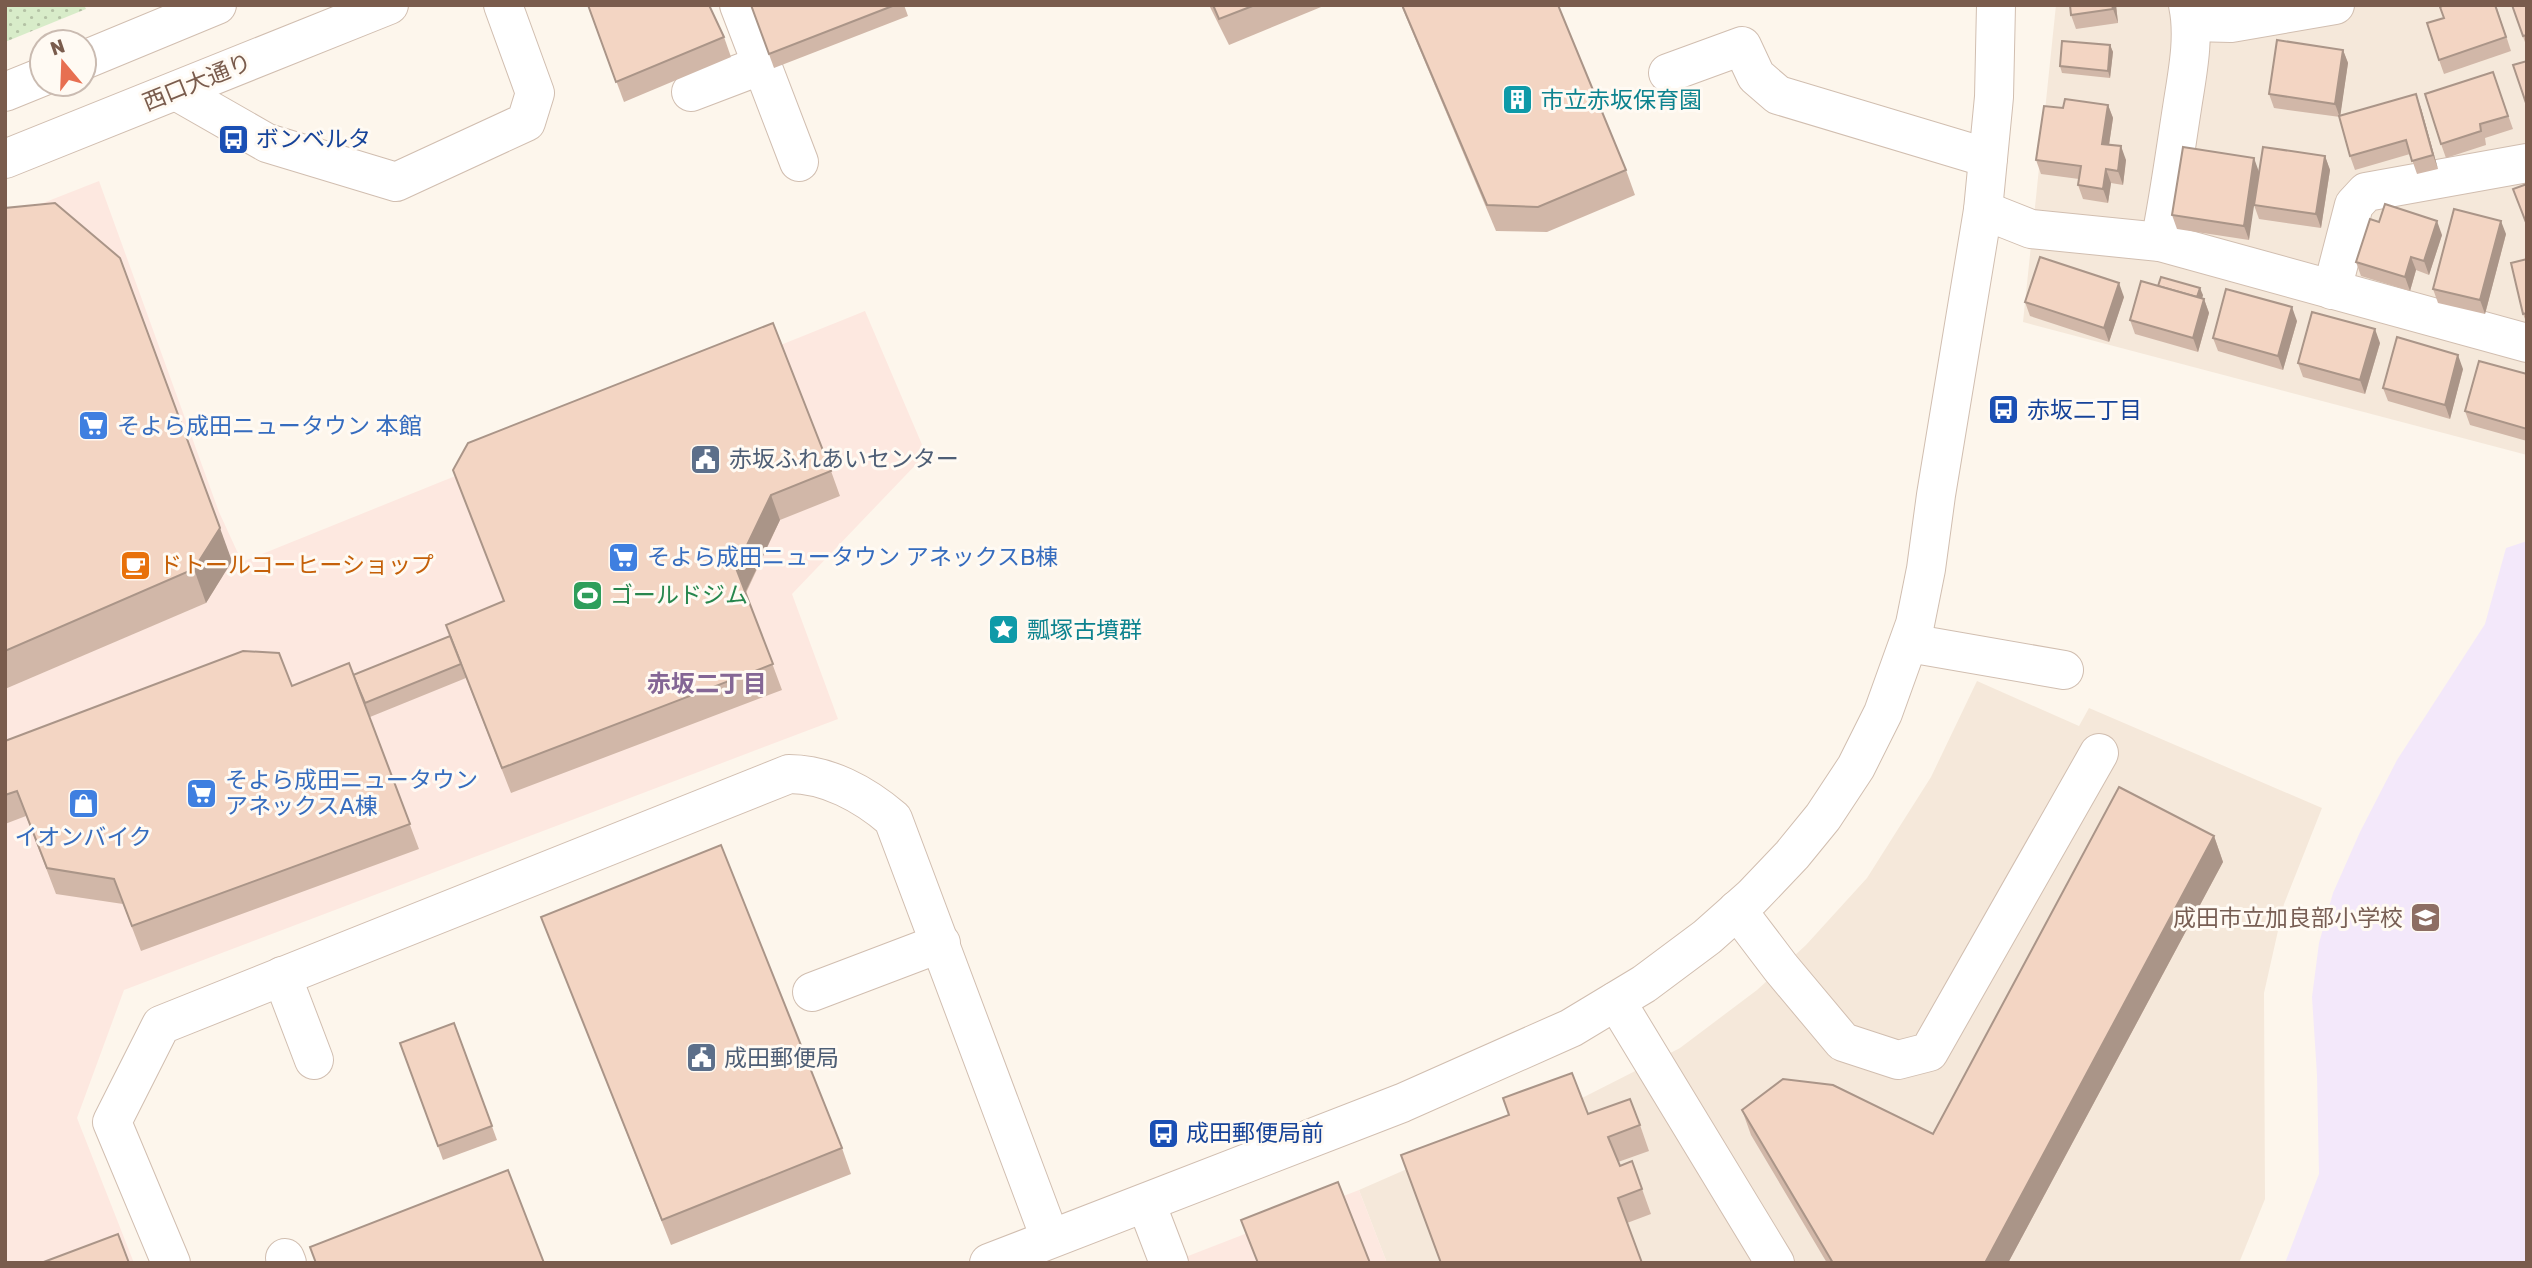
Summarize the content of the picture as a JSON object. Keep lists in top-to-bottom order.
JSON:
{
  "streets": {
    "street": ["西口大通り"]
  },
  "districts": ["赤坂二丁目"],
  "places": {
    "building": ["市立赤坂保育園"],
    "bus stop": ["ボンベルタ", "赤坂二丁目", "成田郵便局前"],
    "supermarket": ["そよら成田ニュータウン 本館", "そよら成田ニュータウン アネックスB棟", "そよら成田ニュータウン アネックスA棟"],
    "public building": ["赤坂ふれあいセンター", "成田郵便局"],
    "cafe": ["ドトールコーヒーショップ"],
    "sports": ["ゴールドジム"],
    "place": ["瓢塚古墳群"],
    "shop": ["イオンバイク"],
    "school or university": ["成田市立加良部小学校"]
  },
  "north": "top"
}
